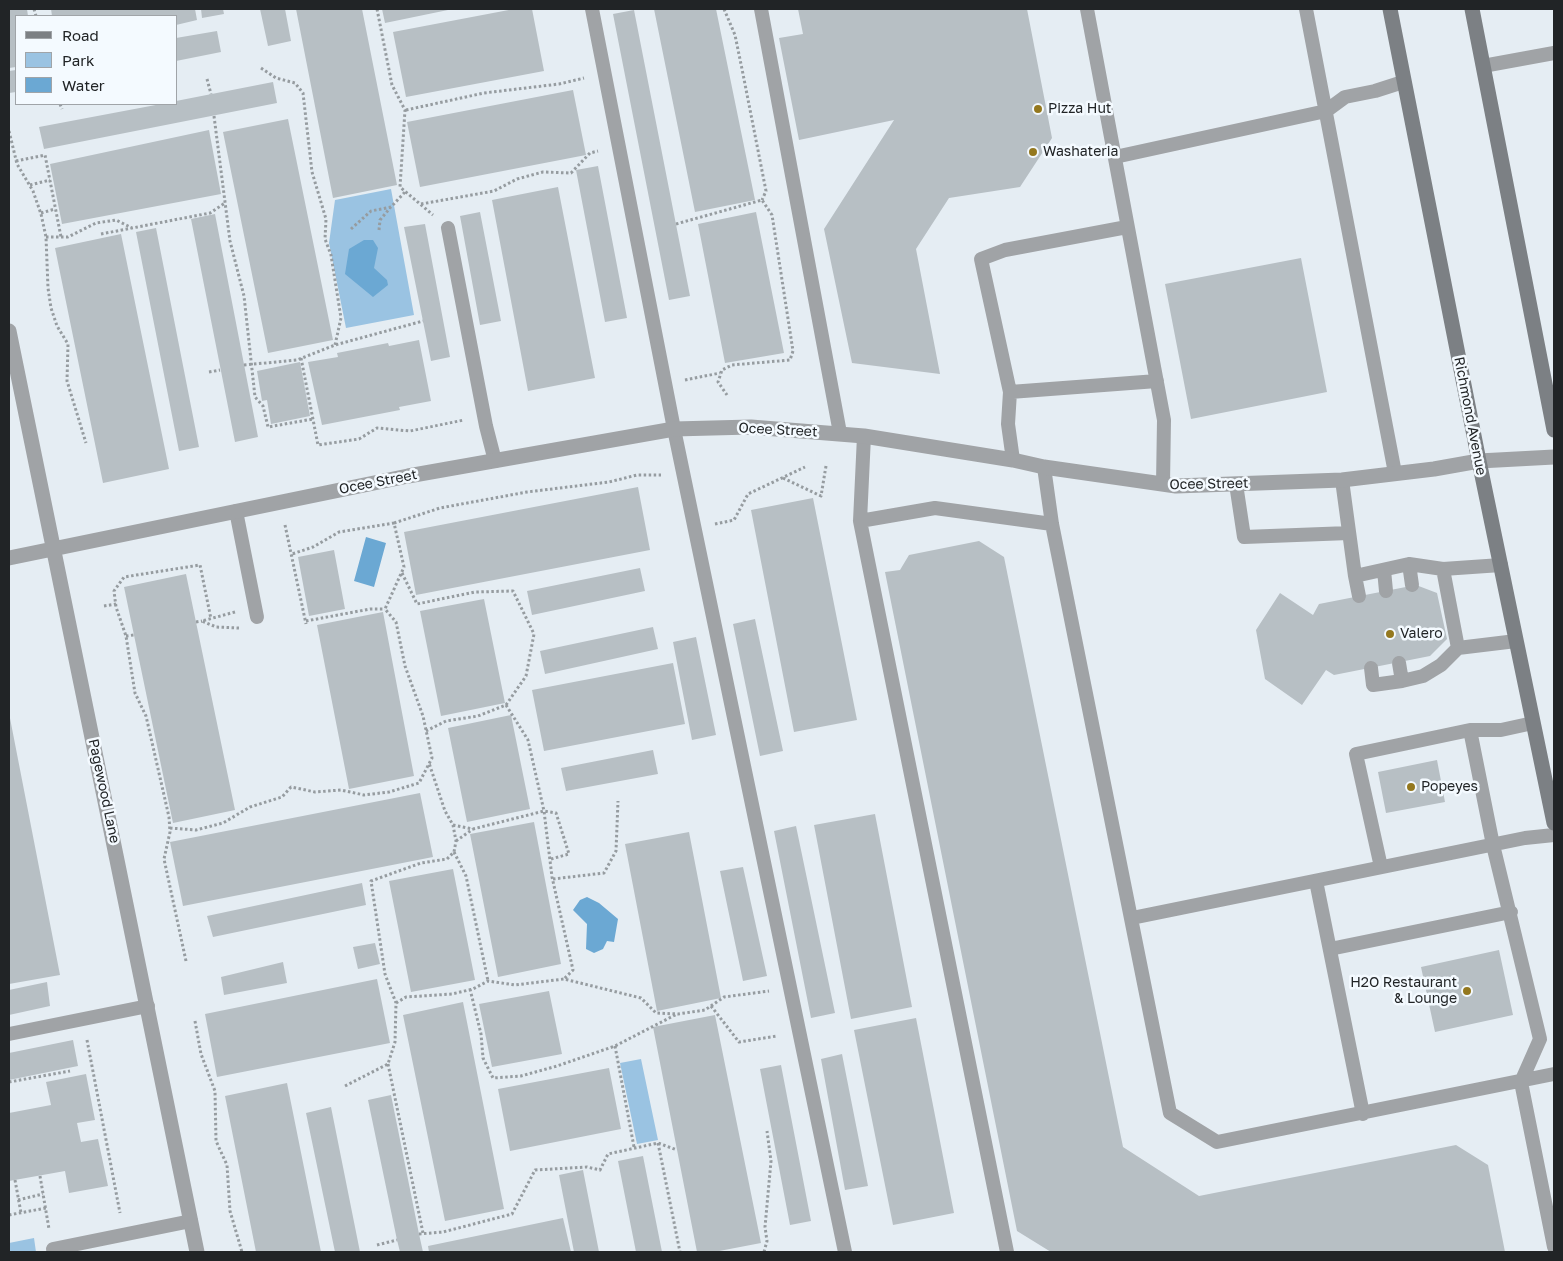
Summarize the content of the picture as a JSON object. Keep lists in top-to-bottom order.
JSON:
{
  "streets": {
    "main road": ["Richmond Avenue"],
    "street": ["Ocee Street", "Pagewood Lane"]
  },
  "crossings": [
    ["Richmond Avenue", "Ocee Street"],
    ["Ocee Street", "Pagewood Lane"]
  ],
  "places": [
    "Pizza Hut",
    "Washateria",
    "Valero",
    "Popeyes",
    "H2O Restaurant & Lounge"
  ],
  "legend": ["Road", "Park", "Water"]
}
